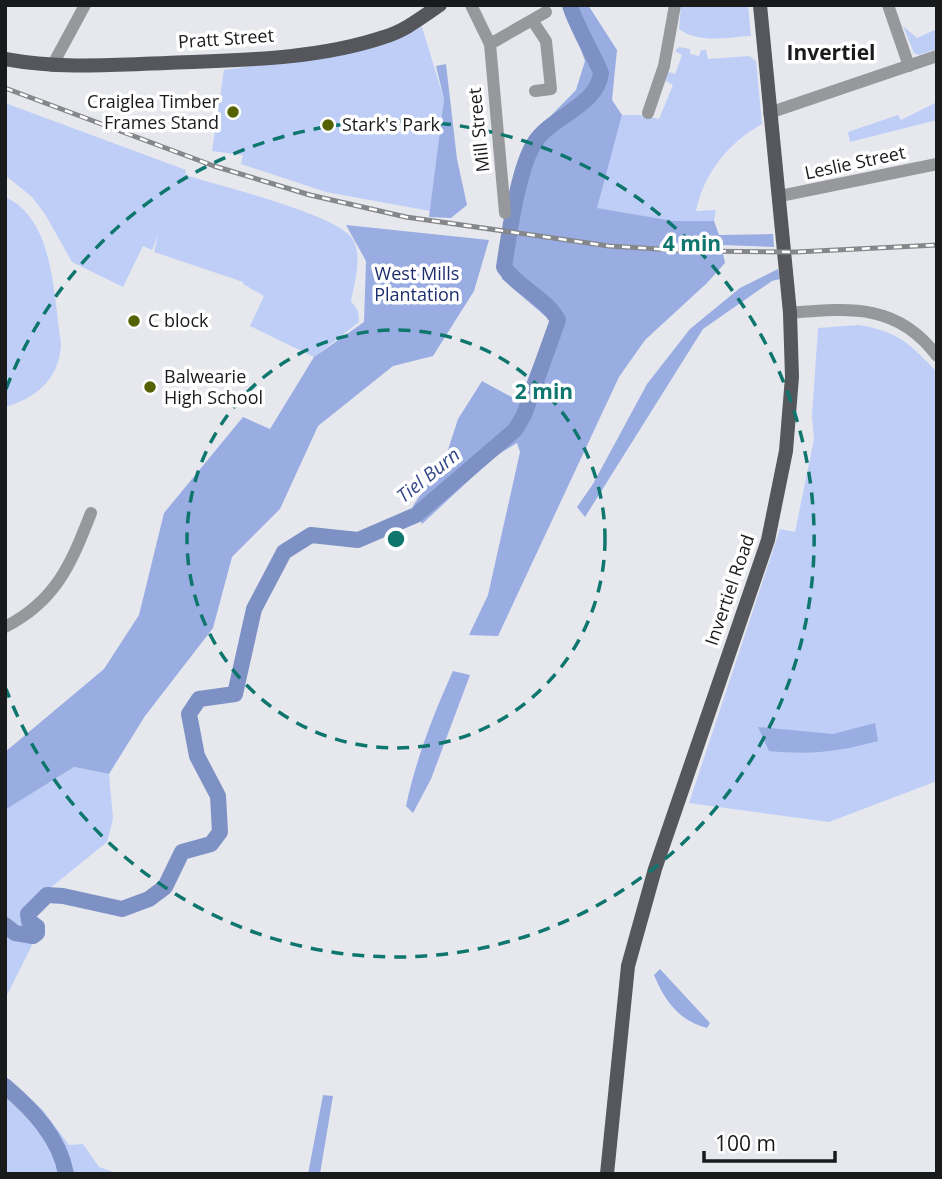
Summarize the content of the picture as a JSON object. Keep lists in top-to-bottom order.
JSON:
{
  "streets": {
    "main road": ["Pratt Street", "Invertiel Road"],
    "street": ["Mill Street", "Leslie Street"]
  },
  "crossings": [
    ["Leslie Street", "Invertiel Road"]
  ],
  "districts": ["Invertiel"],
  "water": ["Tiel Burn"],
  "parks": ["West Mills Plantation"],
  "places": [
    "Craiglea Timber Frames Stand",
    "Stark's Park",
    "C block",
    "Balwearie High School"
  ],
  "scale_bar": "100 m",
  "rings": ["4 min", "2 min"]
}
